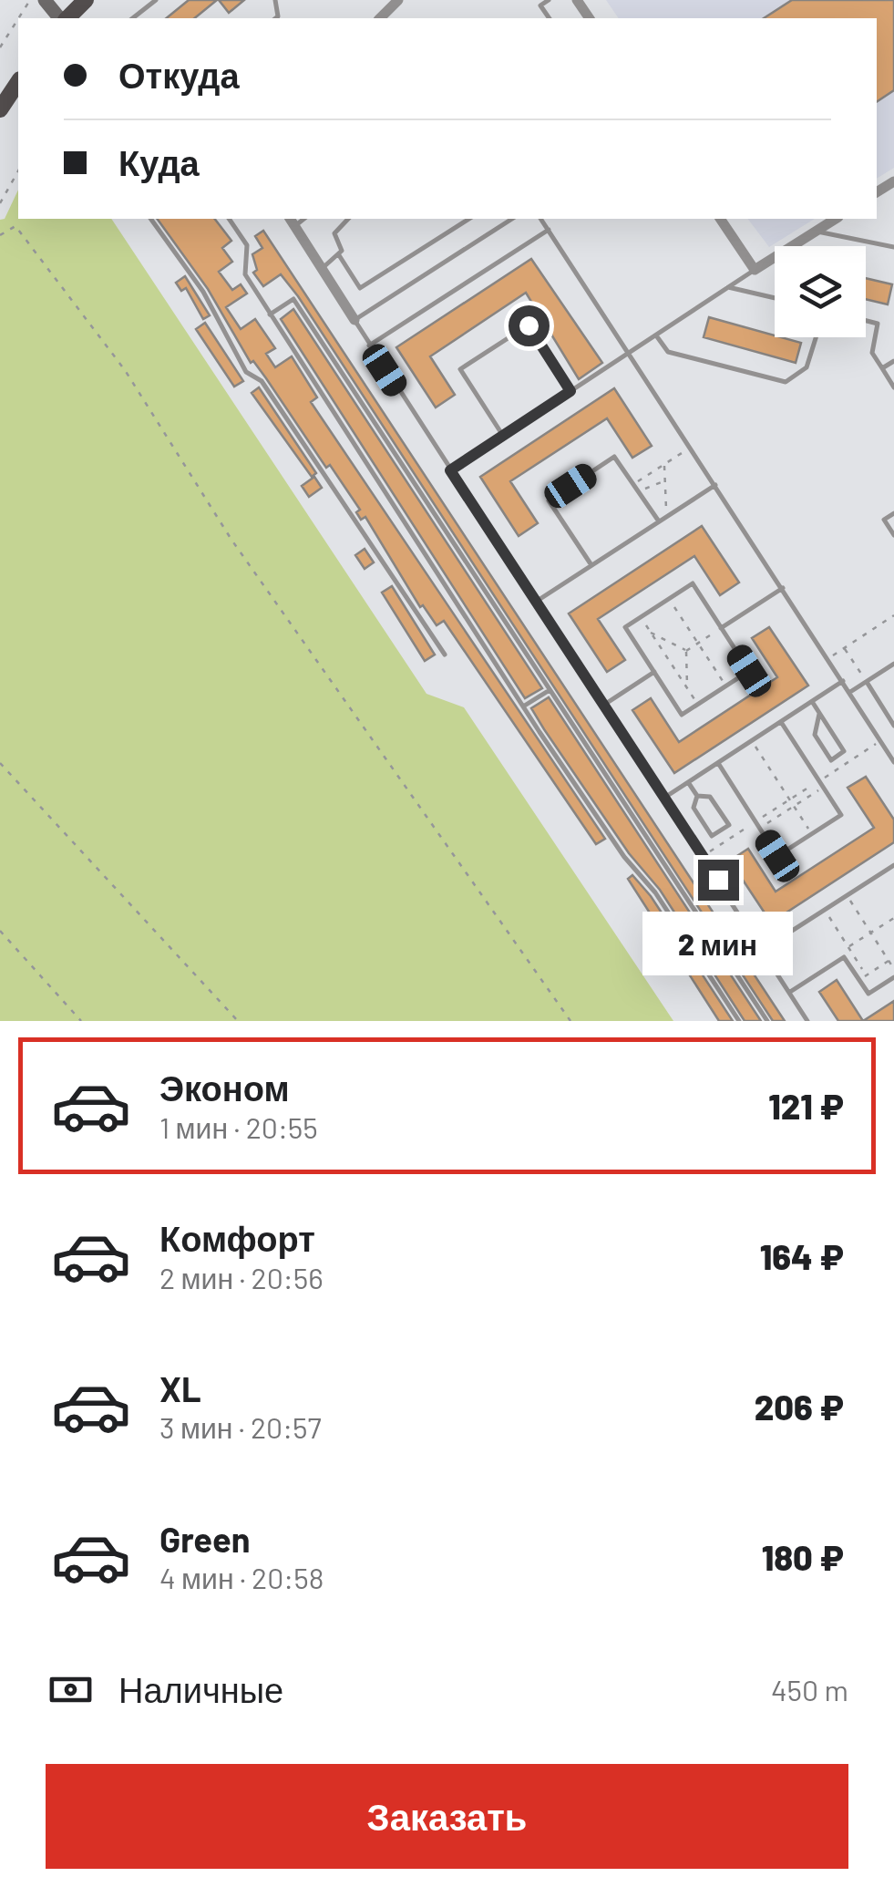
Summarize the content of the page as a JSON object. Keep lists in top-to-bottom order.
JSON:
{
  "page": {
    "banner": ["Откуда", "Куда"],
    "bubble": "2 мин",
    "list": [
      {
        "name": "Эконом",
        "note": "1 мин · 20:55",
        "value": "121 ₽"
      },
      {
        "name": "Комфорт",
        "note": "2 мин · 20:56",
        "value": "164 ₽"
      },
      {
        "name": "XL",
        "note": "3 мин · 20:57",
        "value": "206 ₽"
      },
      {
        "name": "Green",
        "note": "4 мин · 20:58",
        "value": "180 ₽"
      }
    ],
    "pay": ["Наличные", "450 m"],
    "buttons": "Заказать"
  }
}
